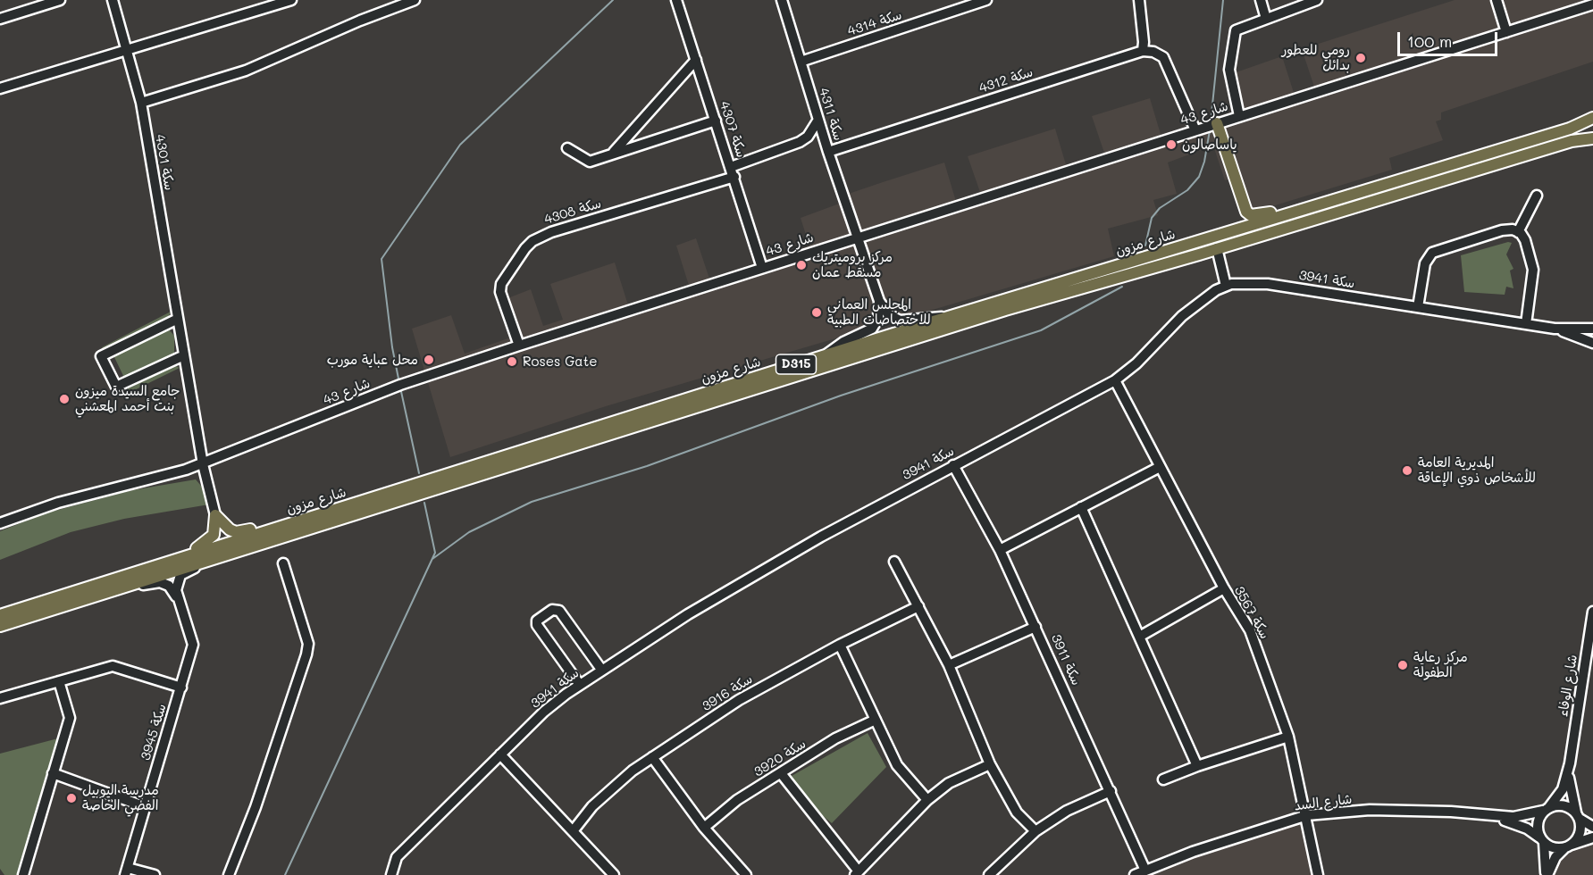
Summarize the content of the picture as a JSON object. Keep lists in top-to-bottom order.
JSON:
{
  "streets": {
    "main road": ["شارع مزون", "D315"],
    "street": [
      "سكة 4314",
      "سكة 4312",
      "شارع 43",
      "سكة 4311",
      "سكة 4307",
      "سكة 4301",
      "سكة 4308",
      "سكة 3941",
      "سكة 3567",
      "سكة 3911",
      "شارع الوفاء",
      "سكة 3916",
      "سكة 3945",
      "سكة 3920",
      "شارع السد"
    ]
  },
  "crossings": [
    ["سكة 4314", "سكة 4311"],
    ["سكة 4312", "سكة 4311"],
    ["شارع 43", "سكة 4311"],
    ["شارع 43", "سكة 4307"],
    ["شارع 43", "سكة 4301"],
    ["شارع 43", "سكة 4308"],
    ["سكة 4307", "سكة 4308"],
    ["سكة 3941", "سكة 3567"],
    ["سكة 3941", "سكة 3911"],
    ["سكة 3567", "شارع السد"],
    ["سكة 3911", "شارع السد"],
    ["شارع الوفاء", "شارع السد"]
  ],
  "places": [
    "رومي للعطور بدائل",
    "ياساصالون",
    "مركز بروميتريك مسقط عمان",
    "المجلس العماني للاختصاصات الطبية",
    "محل عباية مورب",
    "Roses Gate",
    "جامع السيدة ميزون بنت أحمد المعشني",
    "المديرية العامة للأشخاص ذوي الإعاقة",
    "مركز رعاية الطفولة",
    "مدرسة اليوبيل الفضي الخاصة"
  ],
  "scale_bar": "100 m"
}
